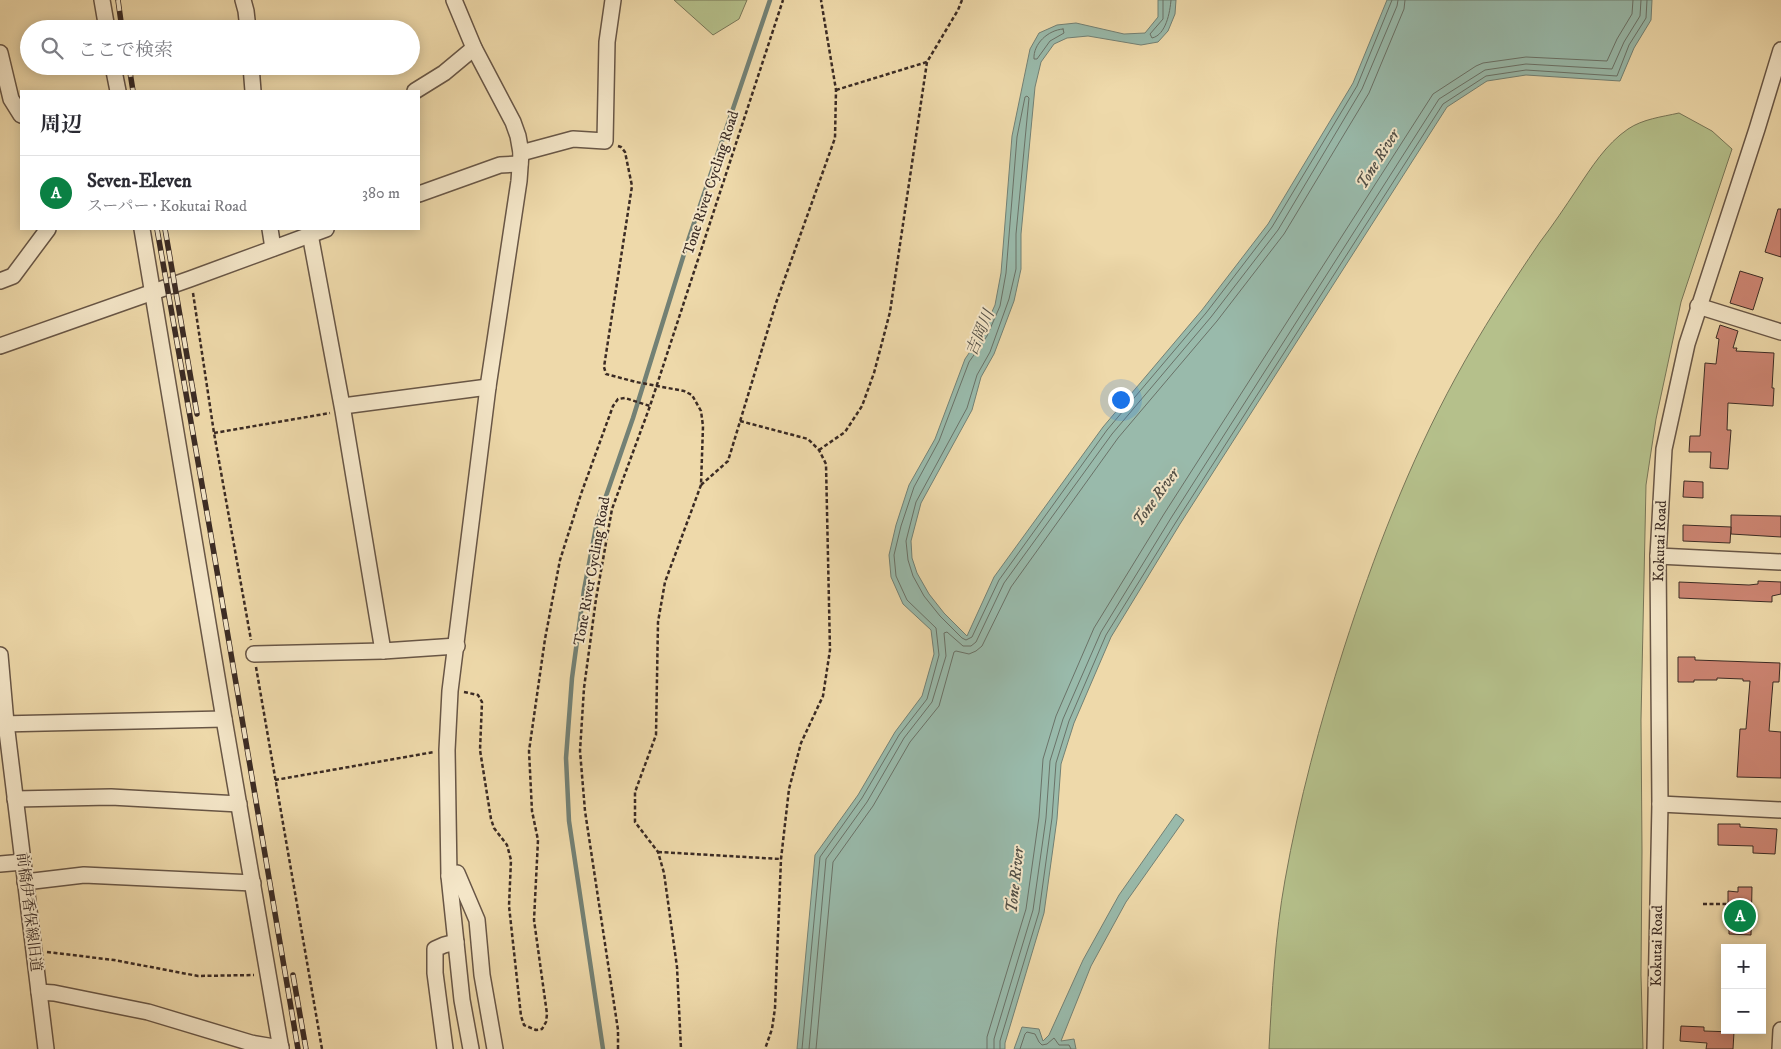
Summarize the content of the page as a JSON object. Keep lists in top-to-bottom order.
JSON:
{
  "streets": {
    "street": ["Kokutai Road", "前橋伊香保線旧道"],
    "path": ["Tone River Cycling Road"]
  },
  "water": ["Tone River", "吉岡川"],
  "page": {
    "search": "ここで検索",
    "heading": "周辺",
    "list": [
      {
        "mark": "A",
        "name": "Seven-Eleven",
        "note": "スーパー · Kokutai Road",
        "value": "380 m"
      }
    ],
    "pins": "A",
    "map_buttons": ["+", "−"]
  }
}
